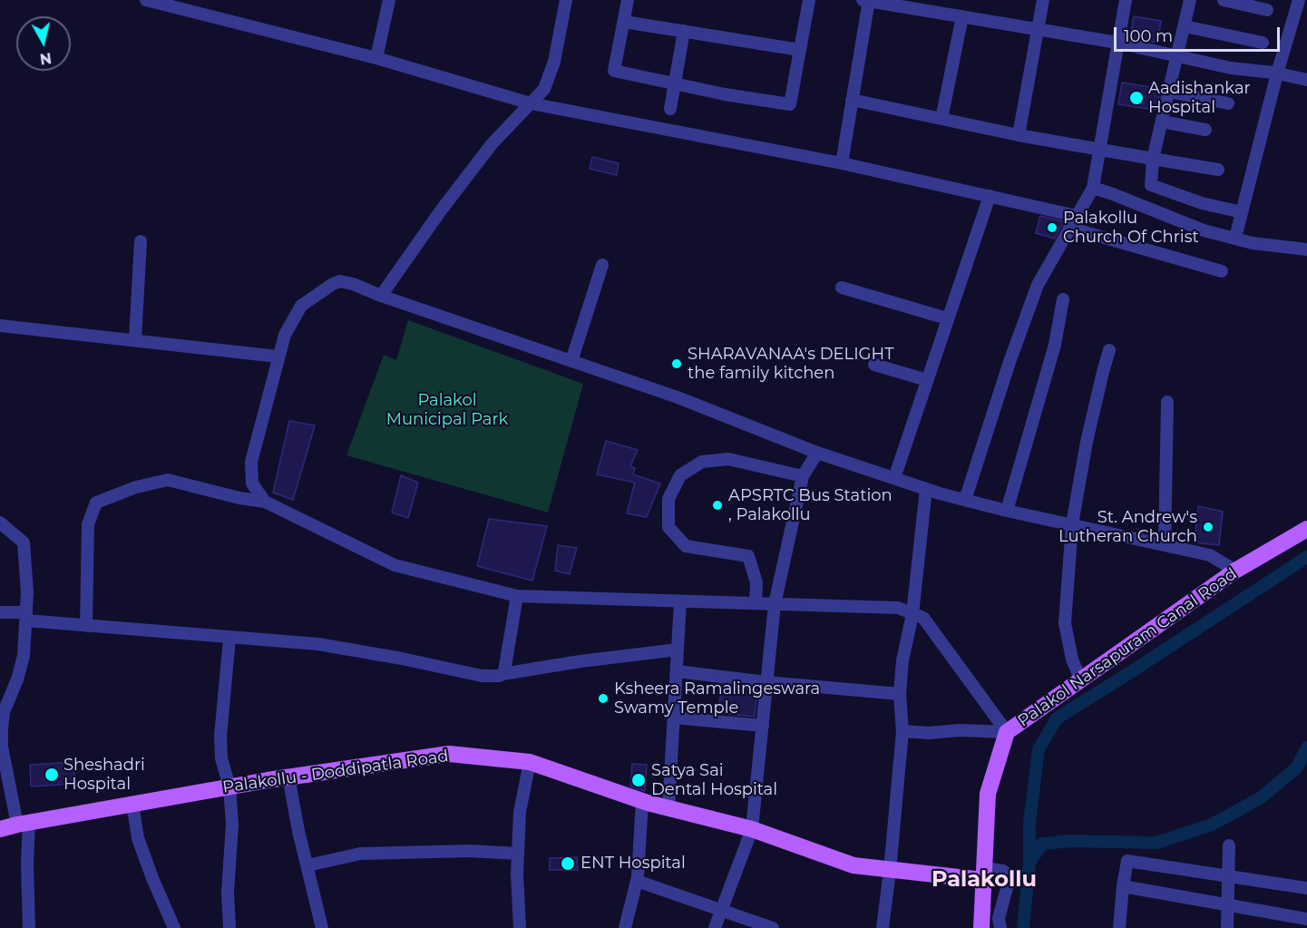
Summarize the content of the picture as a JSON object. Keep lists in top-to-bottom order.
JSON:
{
  "streets": {
    "main road": ["Palakol Narsapuram Canal Road", "Palakollu - Doddipatla Road"]
  },
  "crossings": [
    ["Palakol Narsapuram Canal Road", "Palakollu - Doddipatla Road"]
  ],
  "districts": ["Palakollu"],
  "parks": ["Palakol Municipal Park"],
  "places": [
    "Aadishankar Hospital",
    "Palakollu Church Of Christ",
    "SHARAVANAA's DELIGHT the family kitchen",
    "APSRTC Bus Station , Palakollu",
    "St. Andrew's Lutheran Church",
    "Ksheera Ramalingeswara Swamy Temple",
    "Sheshadri Hospital",
    "Satya Sai Dental Hospital",
    "ENT Hospital"
  ],
  "scale_bar": "100 m",
  "north": "bottom"
}
